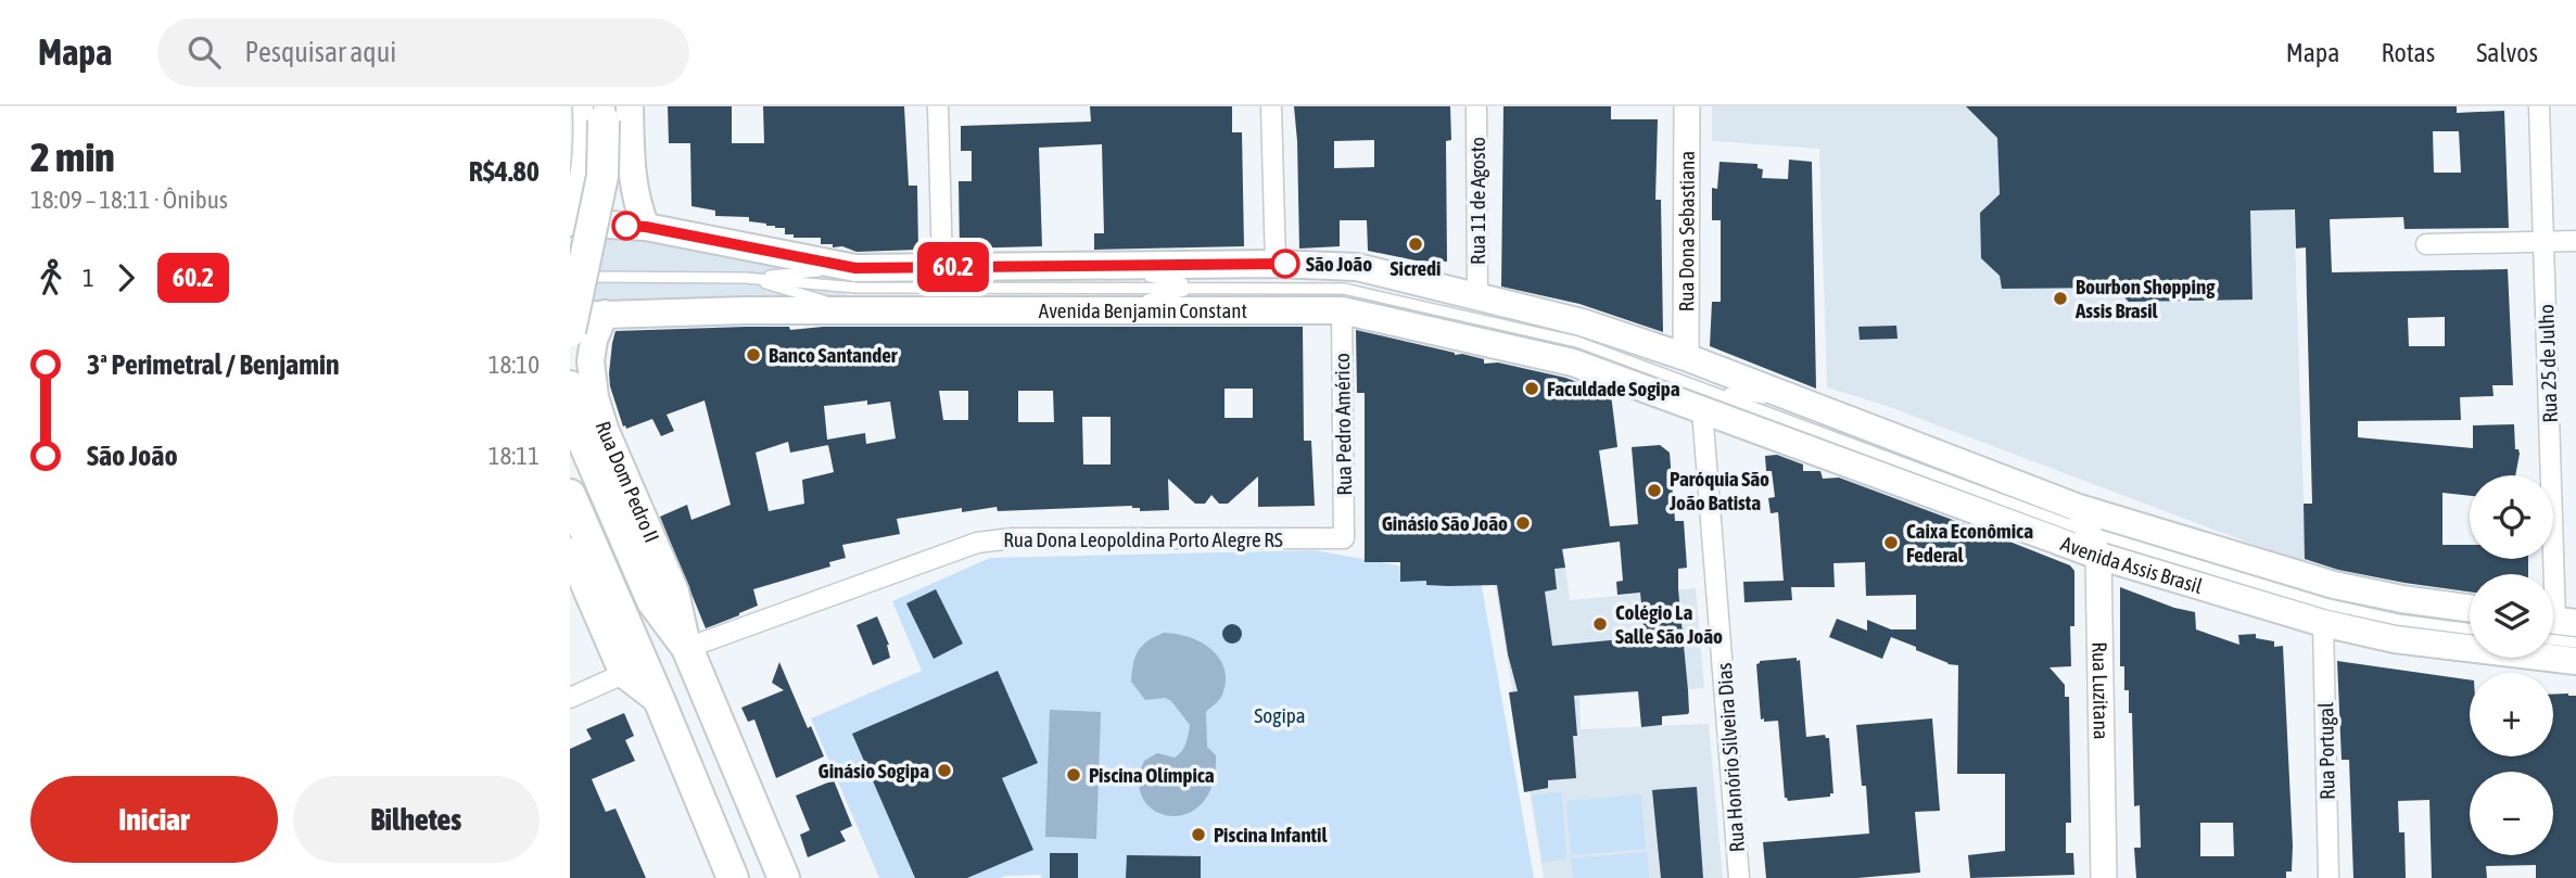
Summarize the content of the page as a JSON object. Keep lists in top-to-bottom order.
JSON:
{
  "streets": {
    "main road": ["Avenida Benjamin Constant", "Rua Dom Pedro II", "Avenida Assis Brasil"],
    "street": [
      "Rua 11 de Agosto",
      "Rua Dona Sebastiana",
      "Rua 25 de Julho",
      "Rua Pedro Américo",
      "Rua Dona Leopoldina Porto Alegre RS",
      "Rua Luzitana",
      "Rua Portugal",
      "Rua Honório Silveira Dias"
    ]
  },
  "crossings": [
    ["Rua Dona Sebastiana", "Avenida Assis Brasil"],
    ["Avenida Benjamin Constant", "Rua Pedro Américo"],
    ["Avenida Benjamin Constant", "Rua Dom Pedro II"],
    ["Avenida Benjamin Constant", "Avenida Assis Brasil"],
    ["Avenida Benjamin Constant", "Rua Honório Silveira Dias"],
    ["Rua Pedro Américo", "Rua Dona Leopoldina Porto Alegre RS"],
    ["Rua Dom Pedro II", "Rua Dona Leopoldina Porto Alegre RS"],
    ["Avenida Assis Brasil", "Rua Luzitana"],
    ["Avenida Assis Brasil", "Rua Portugal"],
    ["Avenida Assis Brasil", "Rua Honório Silveira Dias"]
  ],
  "parks": ["Sogipa"],
  "places": [
    "Sicredi",
    "São João",
    "Bourbon Shopping Assis Brasil",
    "Banco Santander",
    "Faculdade Sogipa",
    "Paróquia São João Batista",
    "Ginásio São João",
    "Caixa Econômica Federal",
    "Colégio La Salle São João",
    "Ginásio Sogipa",
    "Piscina Olímpica",
    "Piscina Infantil"
  ],
  "lines": ["bus line 60.2"],
  "page": {
    "header": "Mapa",
    "search": "Pesquisar aqui",
    "nav": ["Mapa", "Rotas", "Salvos"],
    "heading": ["2 min", "18:09 – 18:11 · Ônibus", "R$4.80"],
    "on_map": "60.2",
    "legs": ["1", "60.2"],
    "list": [
      {
        "name": "3ª Perimetral / Benjamin",
        "value": "18:10"
      },
      {
        "name": "São João",
        "value": "18:11"
      }
    ],
    "map_buttons": ["+", "−"],
    "buttons": ["Iniciar", "Bilhetes"]
  }
}
